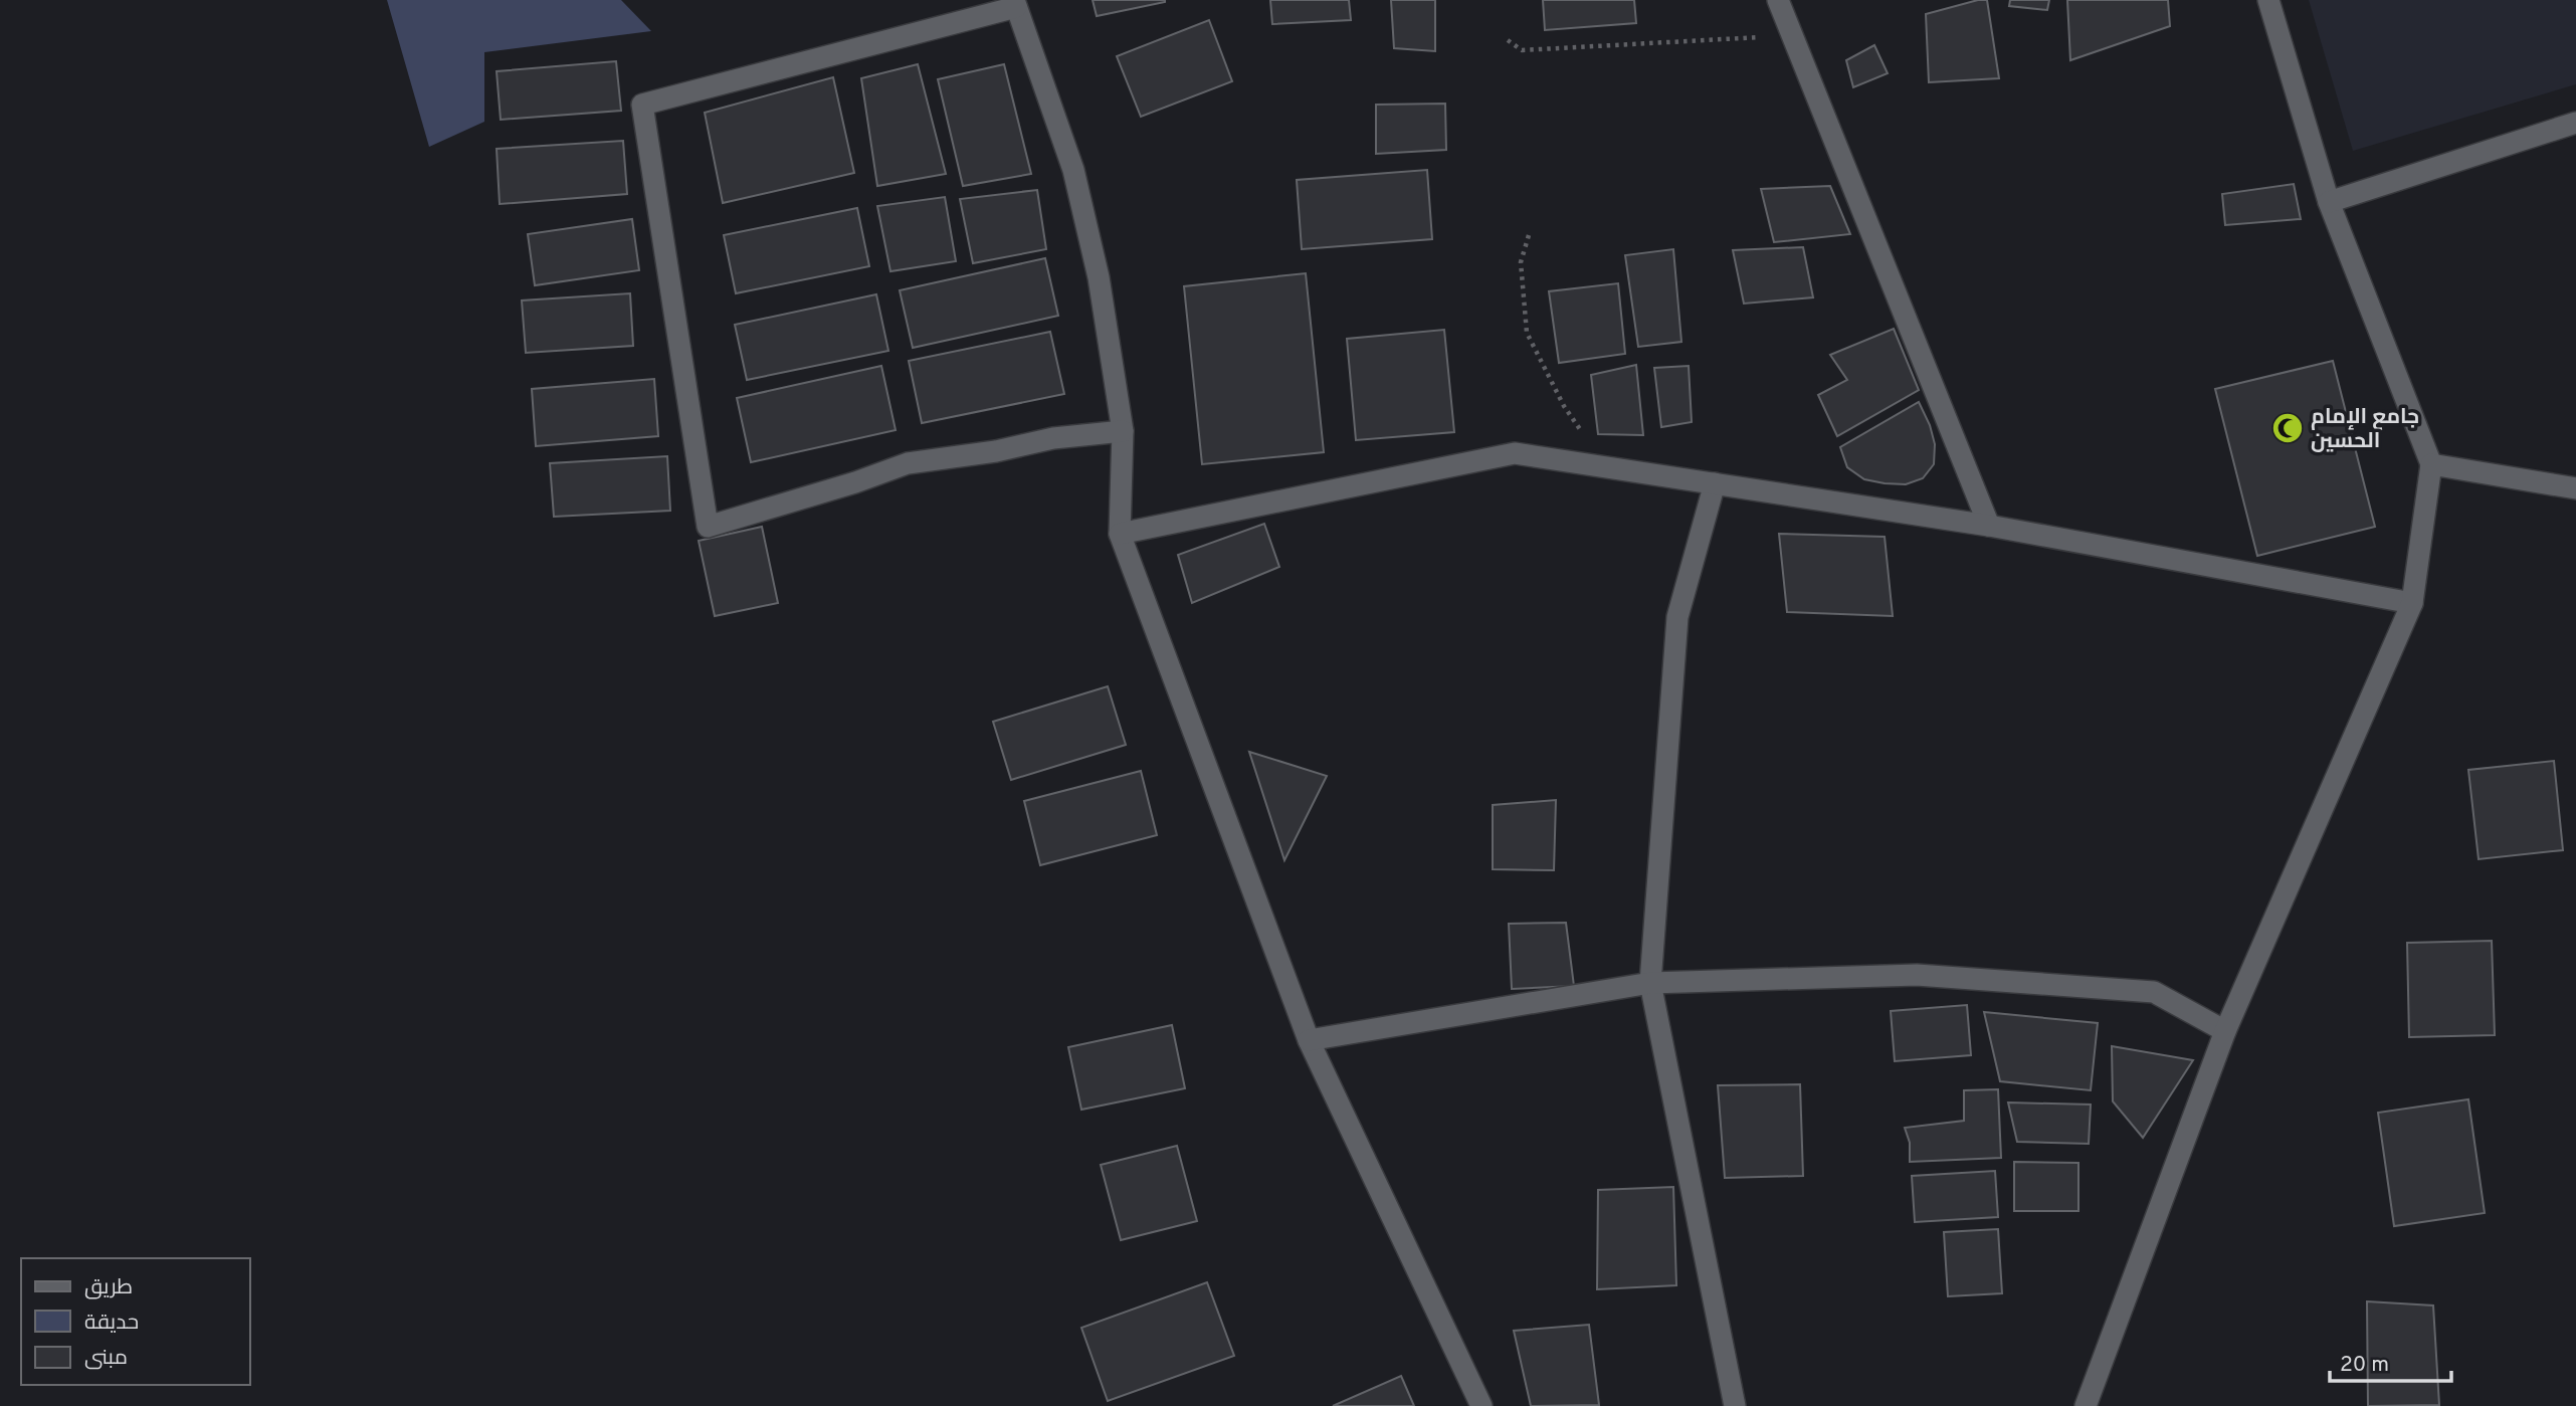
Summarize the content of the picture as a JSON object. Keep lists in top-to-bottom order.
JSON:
{
  "places": {
    "mosque": ["جامع الإمام الحسين"]
  },
  "legend": ["طريق", "حديقة", "مبنى"],
  "scale_bar": "20 m"
}
